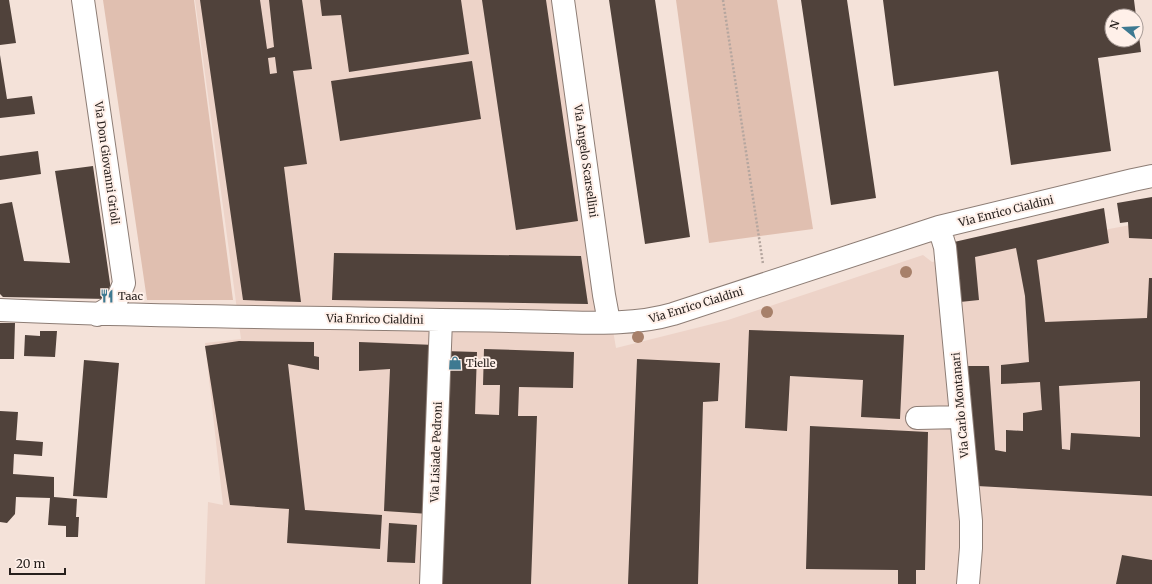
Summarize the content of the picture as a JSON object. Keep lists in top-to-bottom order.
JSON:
{
  "streets": {
    "street": [
      "Via Angelo Scarsellini",
      "Via Don Giovanni Grioli",
      "Via Enrico Cialdini",
      "Via Carlo Montanari",
      "Via Lisiade Pedroni"
    ]
  },
  "crossings": [
    ["Via Angelo Scarsellini", "Via Enrico Cialdini"],
    ["Via Enrico Cialdini", "Via Carlo Montanari"],
    ["Via Enrico Cialdini", "Via Lisiade Pedroni"]
  ],
  "places": {
    "restaurant": ["Taac"],
    "shop": ["Tielle"]
  },
  "scale_bar": "20 m",
  "north": "left"
}
